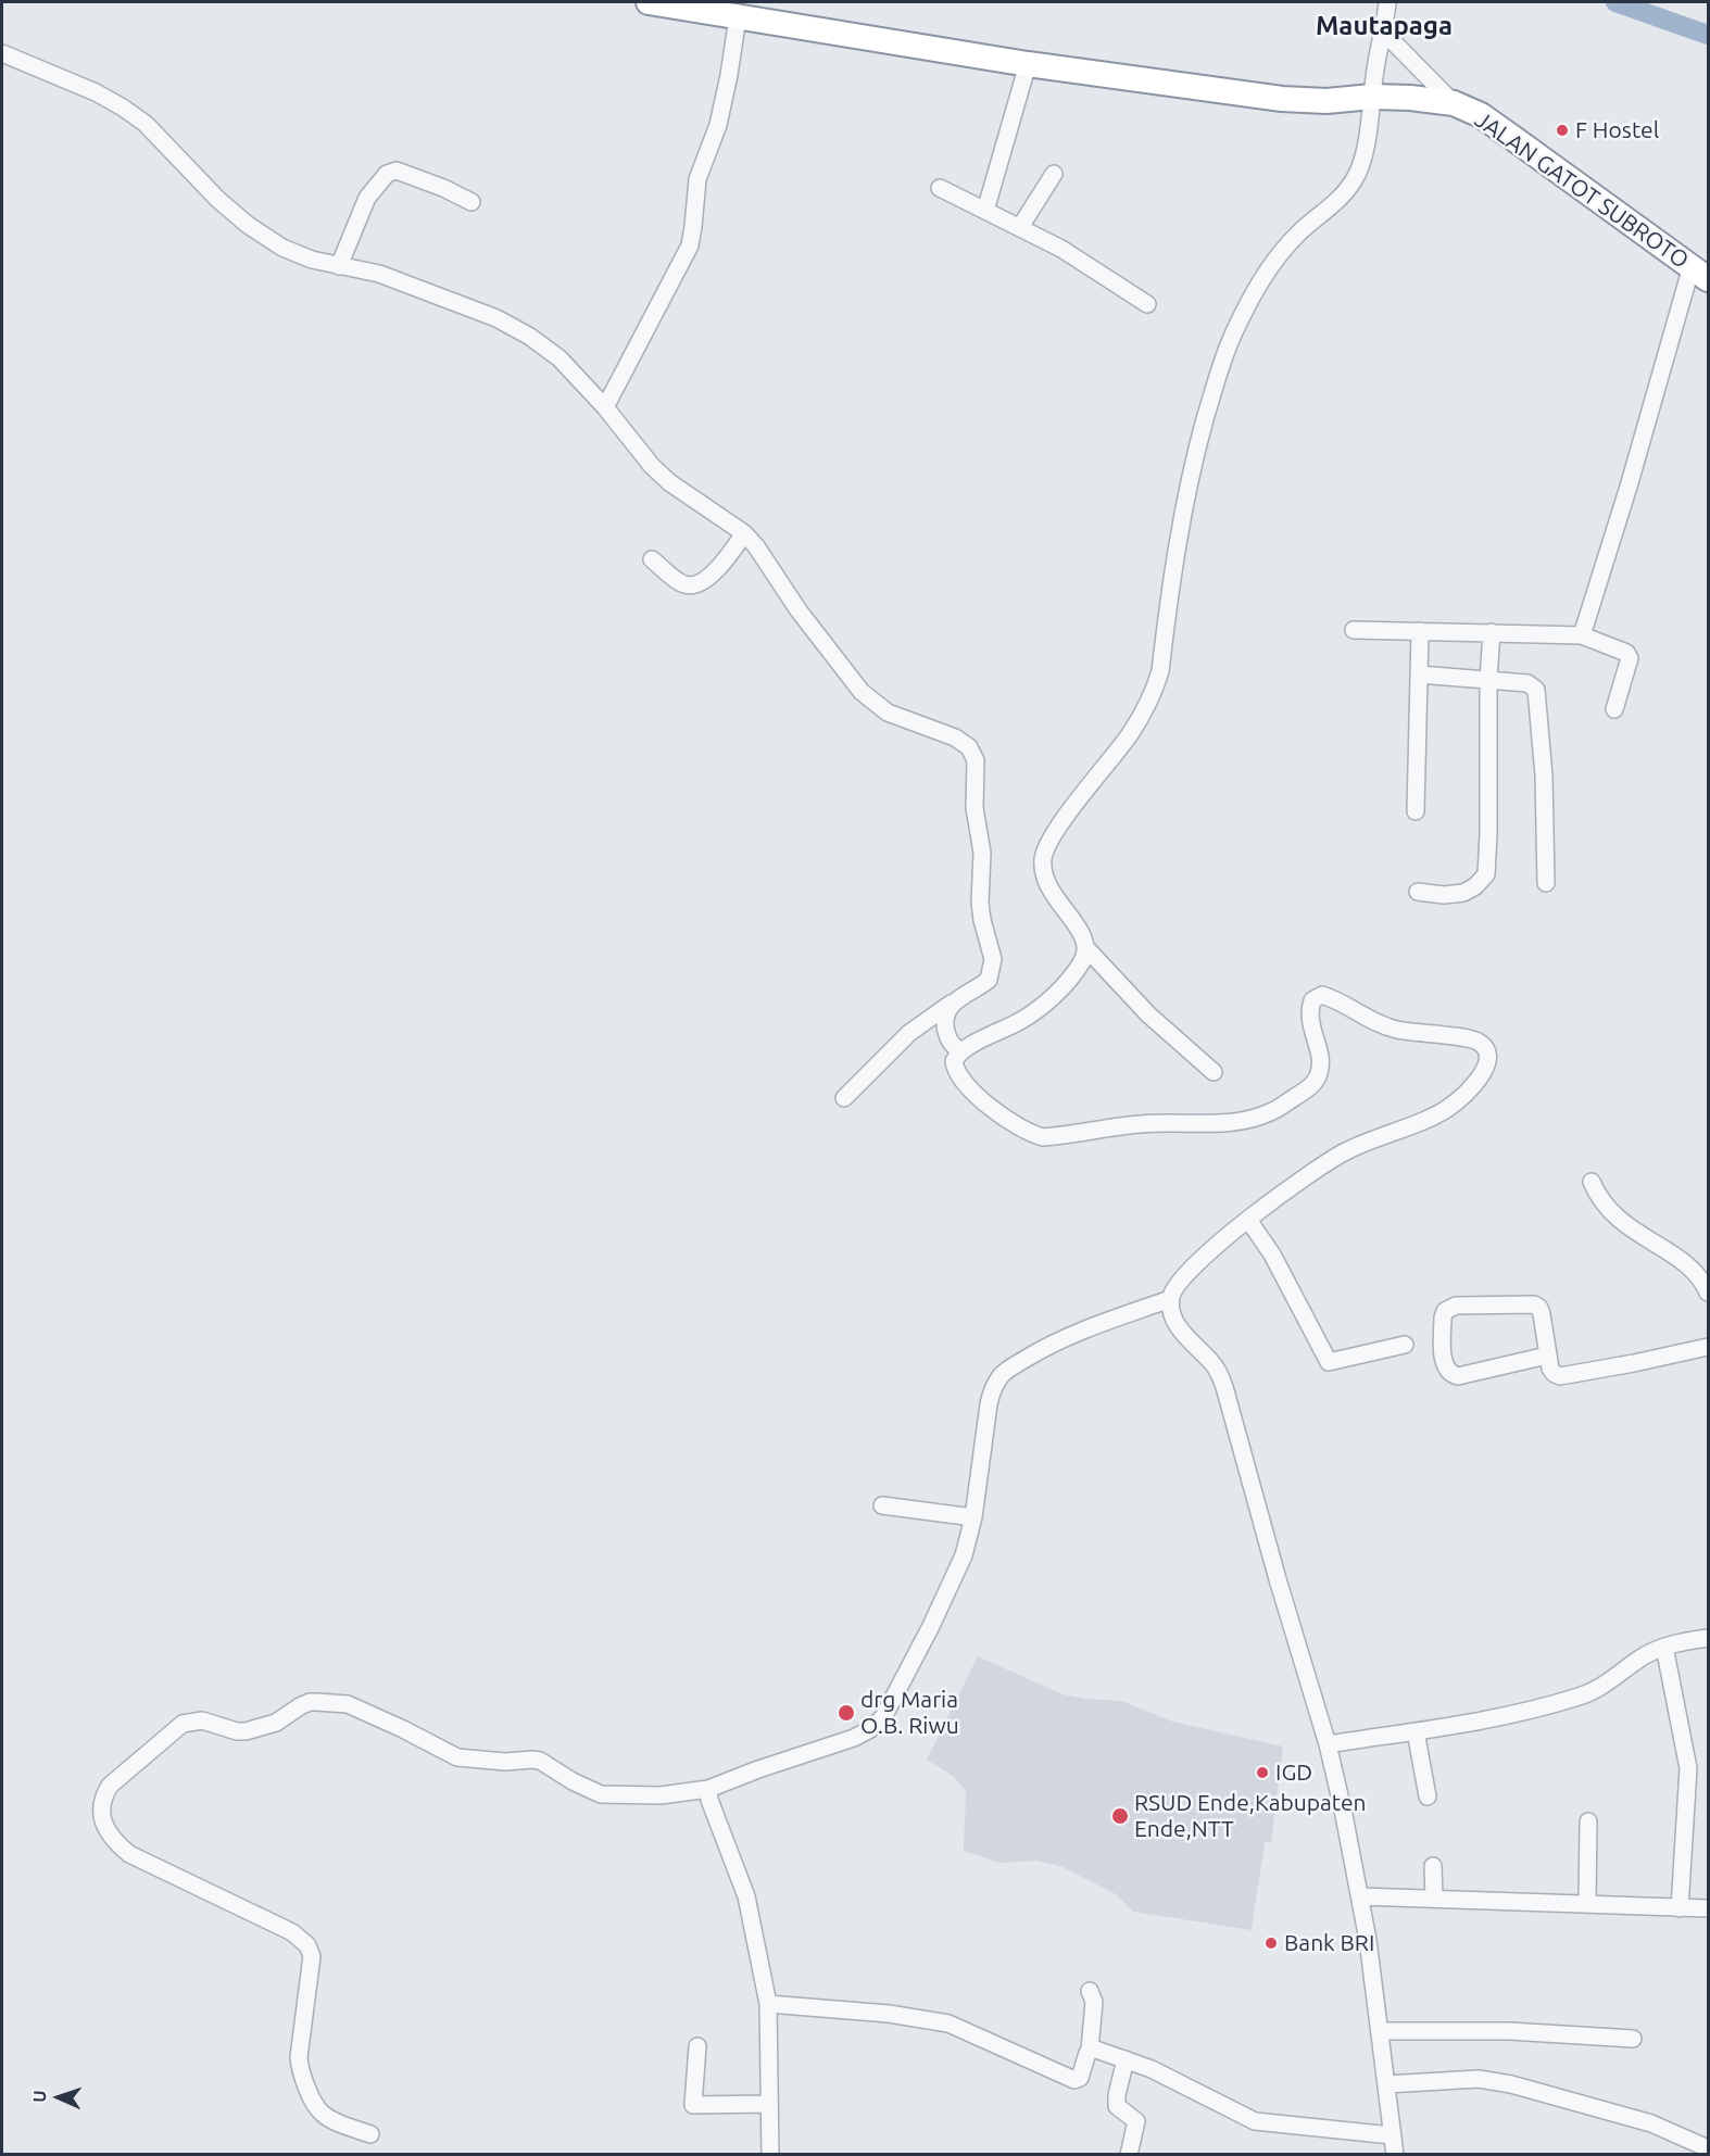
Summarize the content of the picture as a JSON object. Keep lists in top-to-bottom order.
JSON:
{
  "streets": {
    "highway": ["JALAN GATOT SUBROTO"]
  },
  "districts": ["Mautapaga"],
  "places": [
    "F Hostel",
    "drg Maria O.B. Riwu",
    "IGD",
    "RSUD Ende,Kabupaten Ende,NTT",
    "Bank BRI"
  ],
  "north": "left"
}
